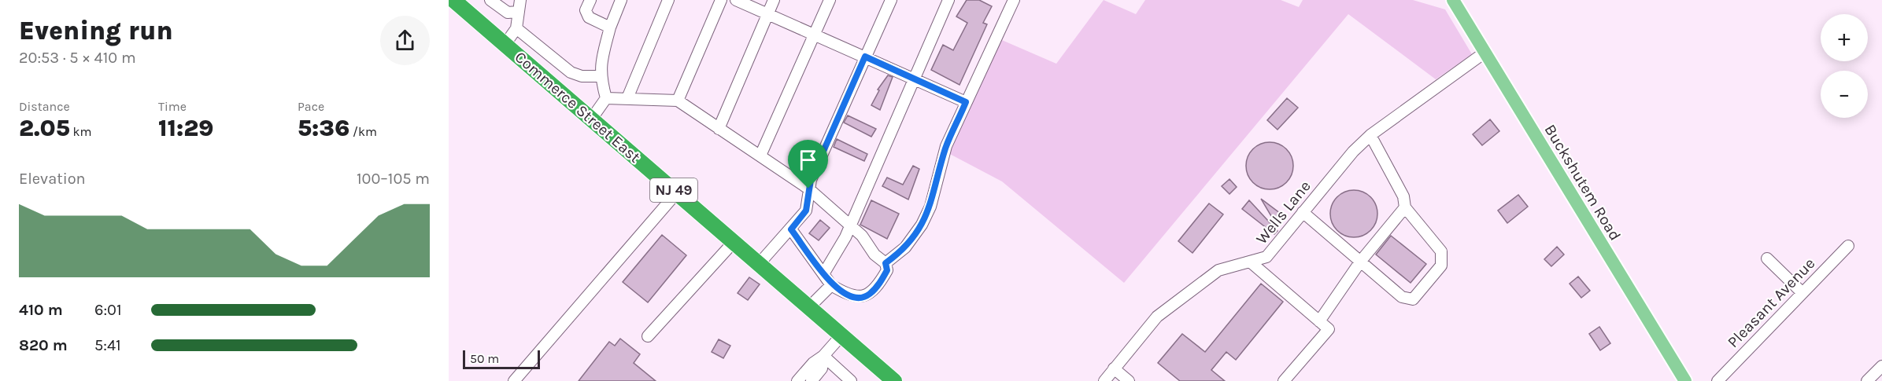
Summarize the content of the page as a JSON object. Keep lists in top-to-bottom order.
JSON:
{
  "streets": {
    "highway": ["Commerce Street East", "NJ 49"],
    "main road": ["Buckshutem Road"],
    "street": ["Wells Lane", "Pleasant Avenue"]
  },
  "crossings": [
    ["Buckshutem Road", "Wells Lane"]
  ],
  "scale_bar": "50 m",
  "page": {
    "heading": ["Evening run", "20:53 · 5 × 410 m"],
    "map_buttons": ["+", "−"],
    "stats": [
      ["Distance", "2.05 km"],
      ["Time", "11:29"],
      ["Pace", "5:36 /km"]
    ],
    "chart": ["Elevation", "100–105 m"],
    "list": [
      {
        "name": "410 m",
        "note": "6:01"
      },
      {
        "name": "820 m",
        "note": "5:41"
      }
    ],
    "scale": "50 m"
  }
}
